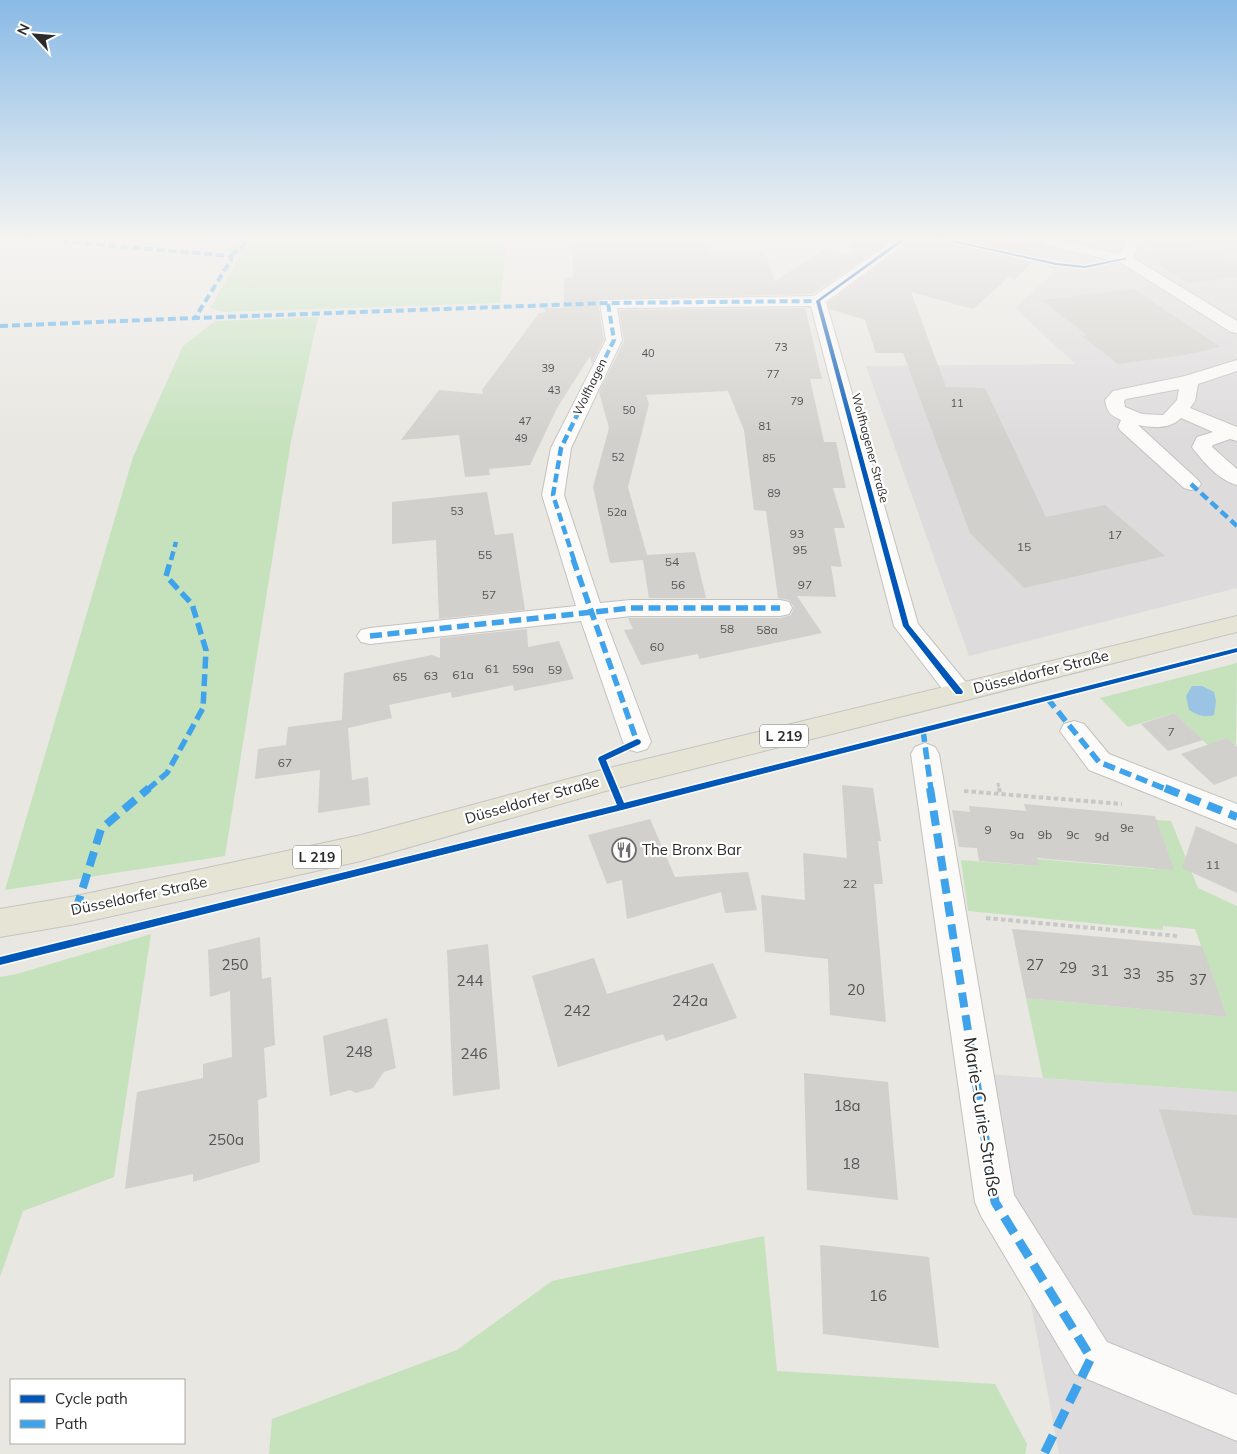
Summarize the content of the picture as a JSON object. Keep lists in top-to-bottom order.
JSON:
{
  "streets": {
    "main road": ["Düsseldorfer Straße", "L 219"],
    "street": ["Wolfhagen", "Wolfhagener Straße", "Marie-Curie-Straße"]
  },
  "crossings": [
    ["Wolfhagener Straße", "Düsseldorfer Straße"]
  ],
  "places": {
    "restaurant": ["The Bronx Bar"]
  },
  "house_numbers": [
    "73",
    "40",
    "39",
    "77",
    "43",
    "79",
    "11",
    "50",
    "47",
    "81",
    "49",
    "52",
    "85",
    "89",
    "53",
    "52a",
    "93",
    "17",
    "15",
    "95",
    "55",
    "54",
    "56",
    "97",
    "57",
    "58",
    "58a",
    "60",
    "61",
    "59a",
    "59",
    "61a",
    "63",
    "65",
    "7",
    "67",
    "9e",
    "9",
    "9a",
    "9b",
    "9c",
    "9d",
    "11",
    "22",
    "250",
    "27",
    "29",
    "31",
    "33",
    "35",
    "37",
    "244",
    "20",
    "242a",
    "242",
    "248",
    "246",
    "18a",
    "250a",
    "18",
    "16"
  ],
  "legend": ["Cycle path", "Path"],
  "north": "top left"
}
